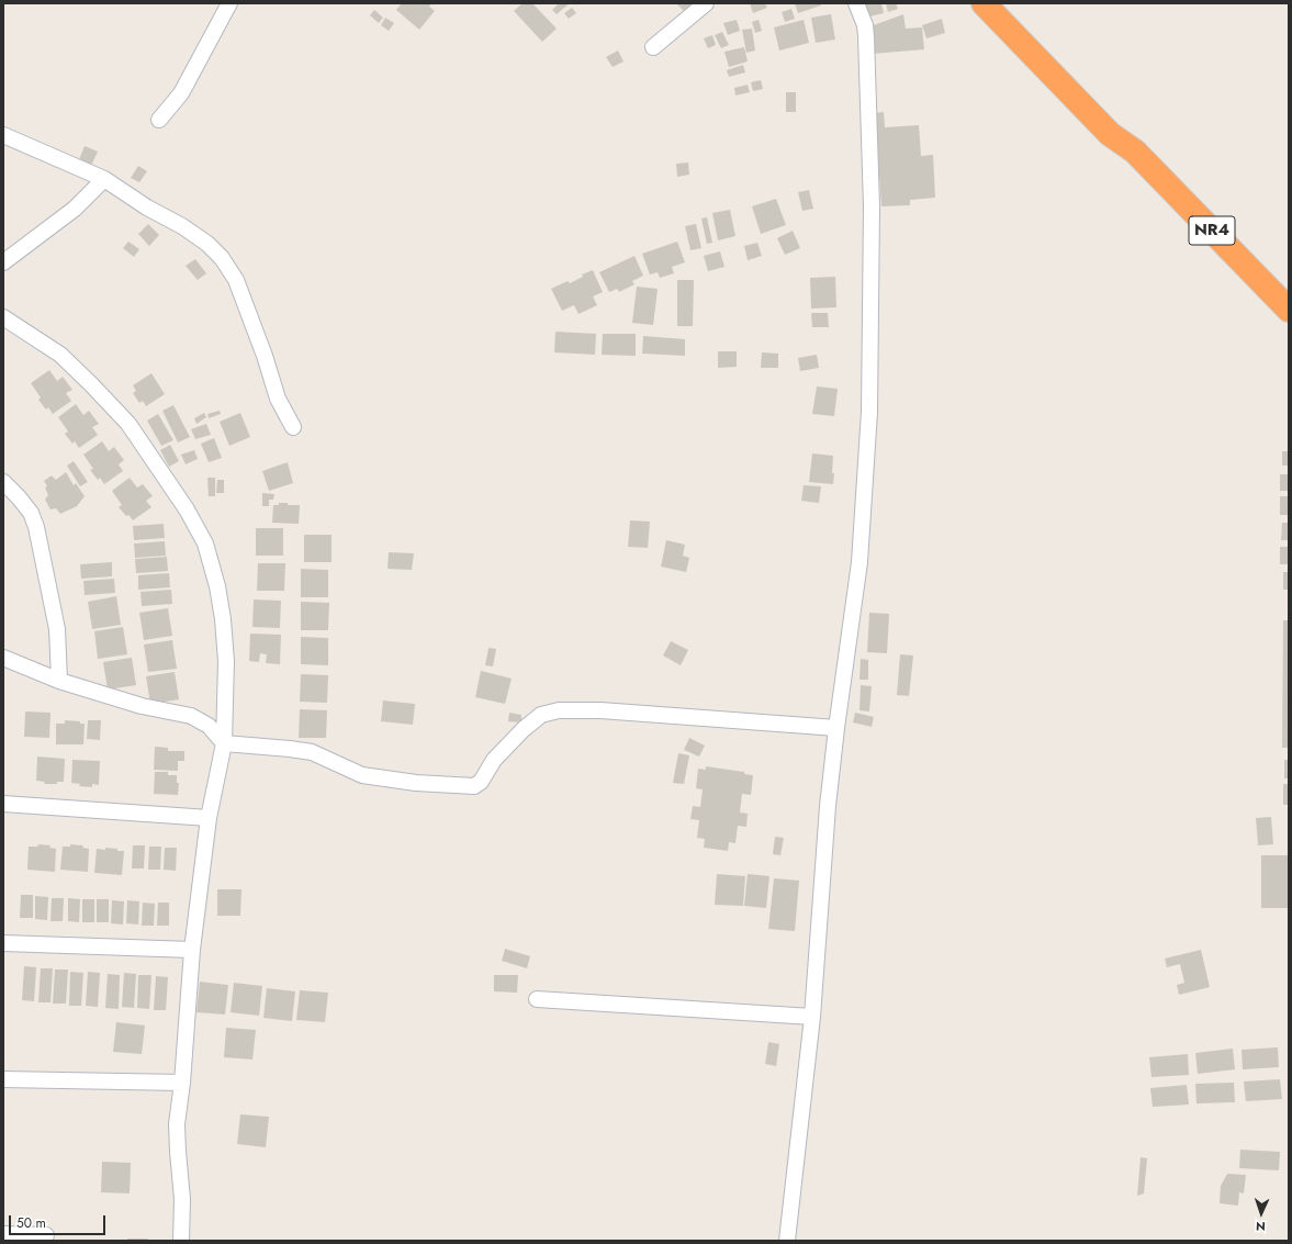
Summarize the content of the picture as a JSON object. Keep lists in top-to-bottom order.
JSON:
{
  "streets": {
    "highway": ["NR4"]
  },
  "scale_bar": "50 m",
  "north": "bottom"
}
